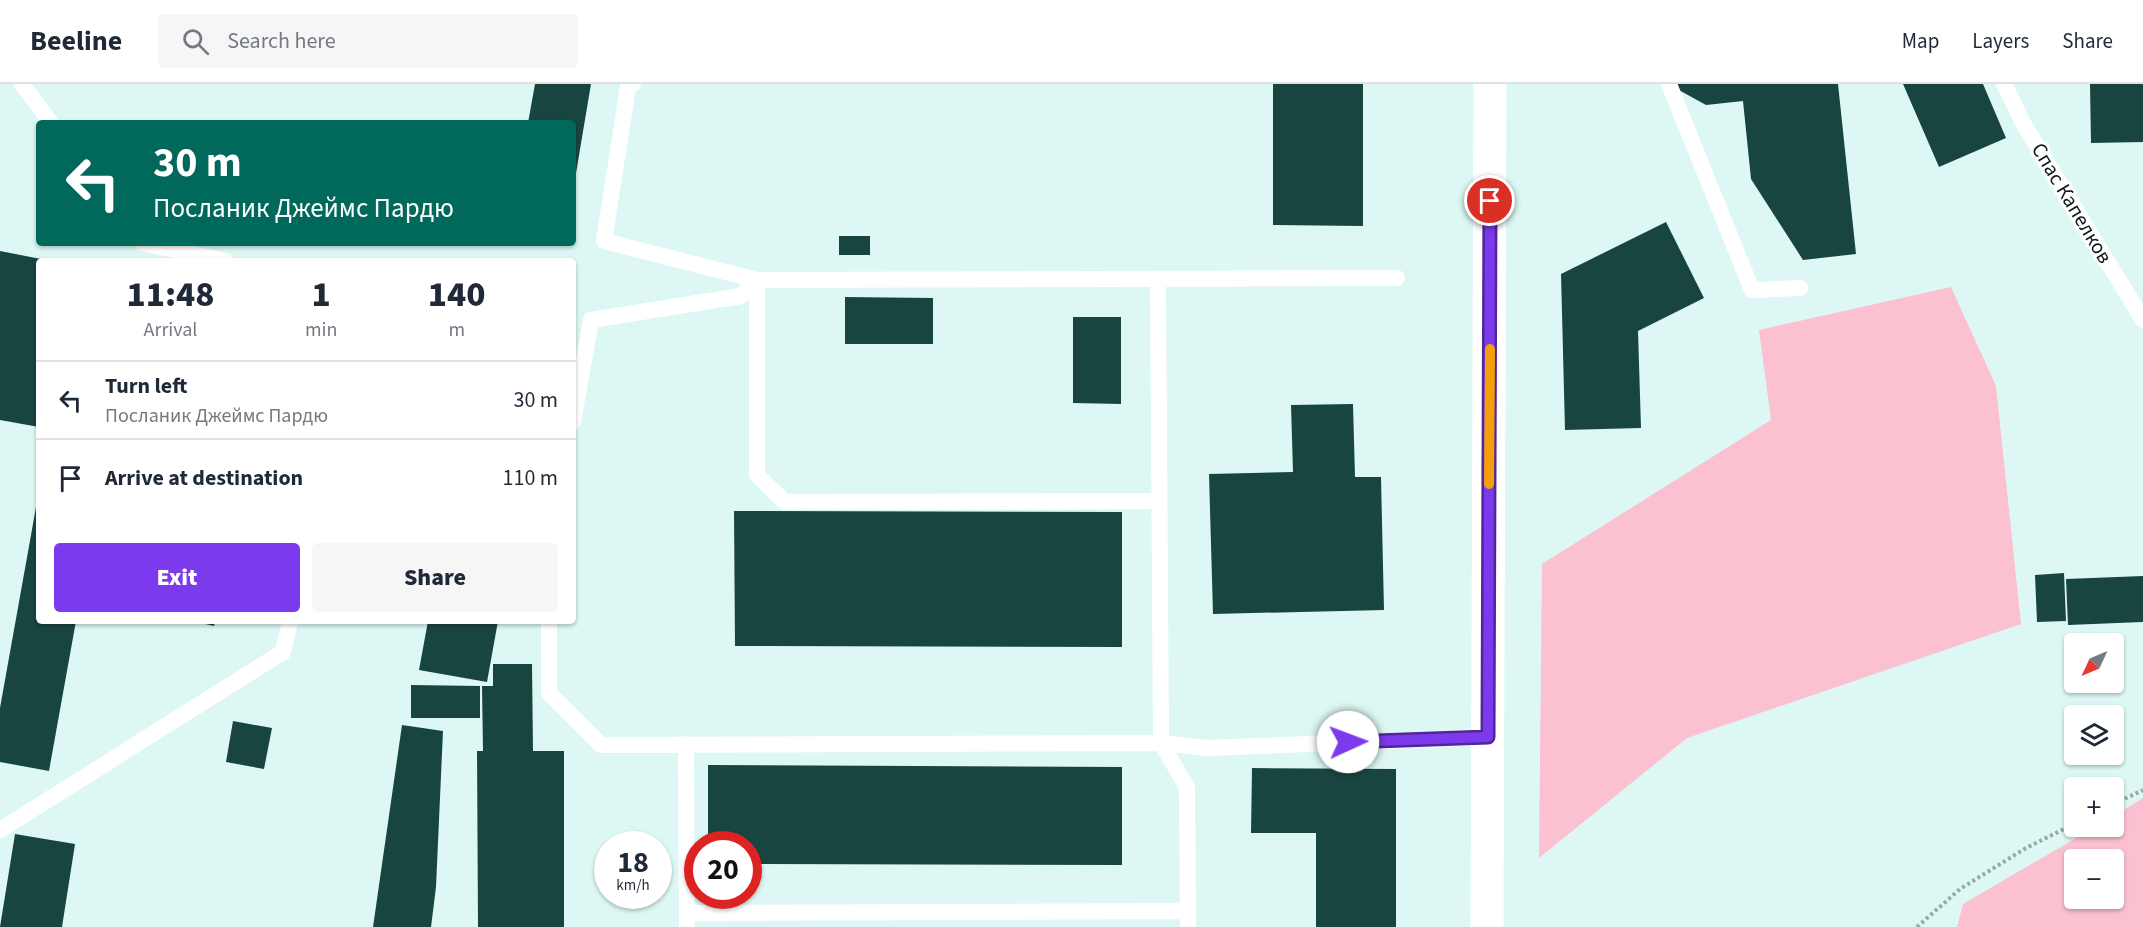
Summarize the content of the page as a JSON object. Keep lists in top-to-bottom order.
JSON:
{
  "streets": {
    "lane": ["Спас Капелков"]
  },
  "north": "bottom left",
  "page": {
    "header": "Beeline",
    "search": "Search here",
    "nav": ["Map", "Layers", "Share"],
    "turn": ["30 m", "Посланик Джеймс Пардю"],
    "eta": [
      "11:48",
      "Arrival",
      "1",
      "min",
      "140",
      "m"
    ],
    "list": [
      {
        "name": "Turn left",
        "note": "Посланик Джеймс Пардю",
        "value": "30 m"
      },
      {
        "name": "Arrive at destination",
        "value": "110 m"
      }
    ],
    "buttons": ["Exit", "Share"],
    "map_buttons": ["+", "−"],
    "speed": "18 km/h",
    "limit": "20"
  }
}
